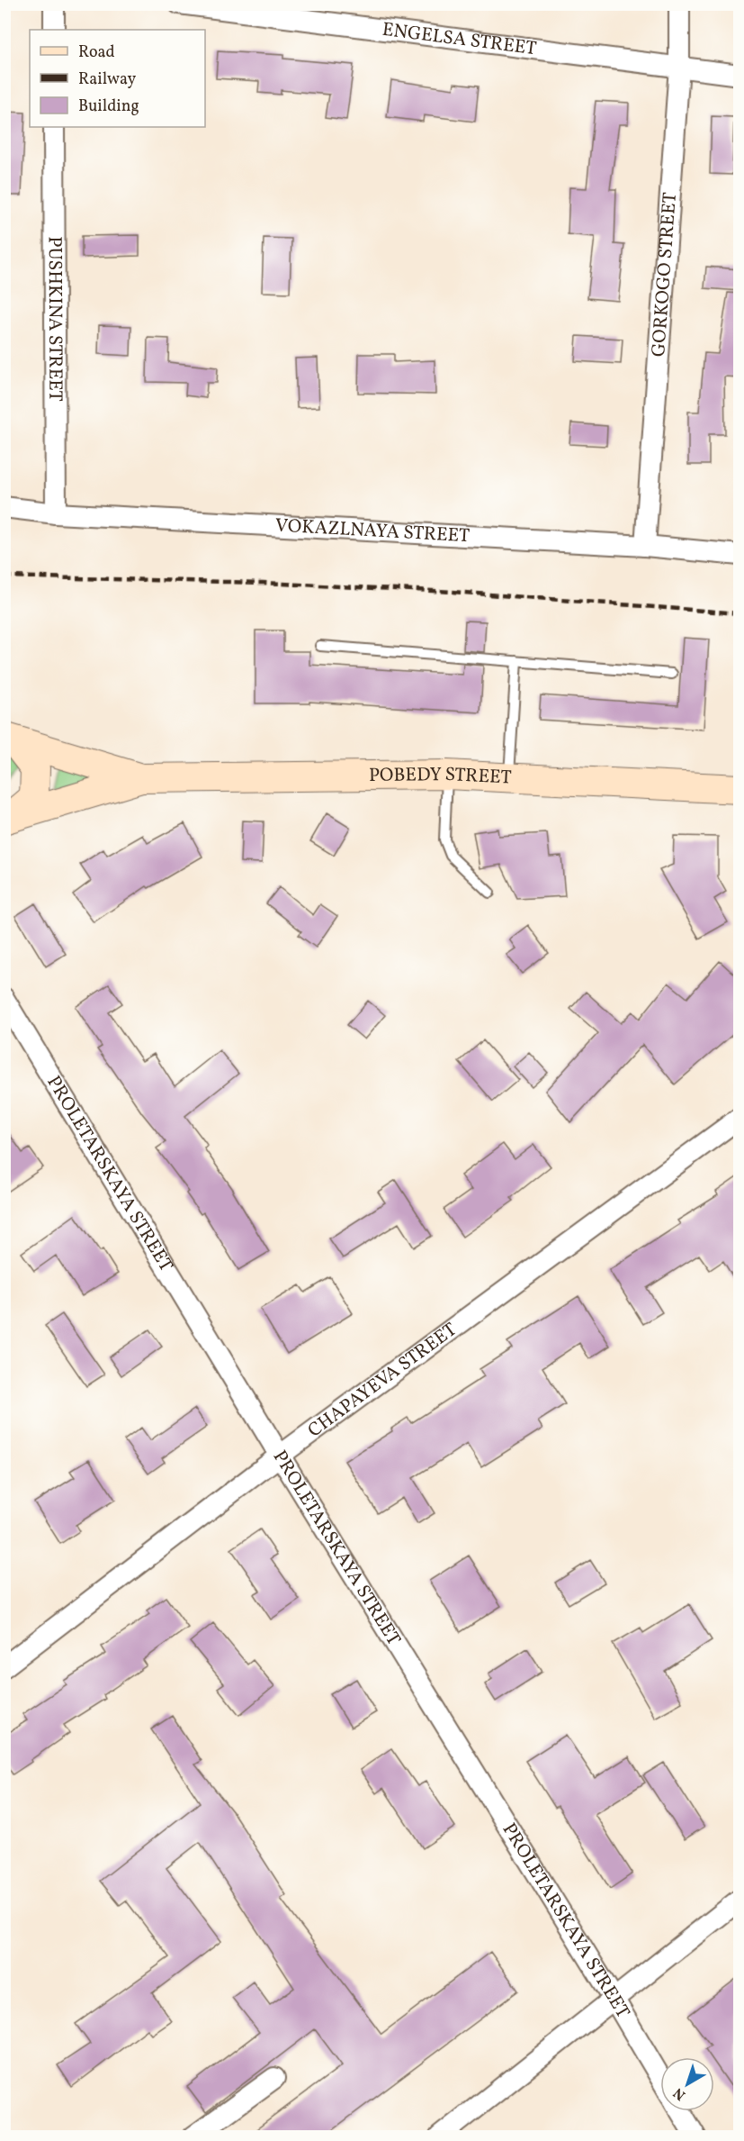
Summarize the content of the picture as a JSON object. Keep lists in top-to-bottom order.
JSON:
{
  "streets": {
    "street": [
      "ENGELSA STREET",
      "GORKOGO STREET",
      "PUSHKINA STREET",
      "VOKAZLNAYA STREET",
      "POBEDY STREET",
      "PROLETARSKAYA STREET",
      "CHAPAYEVA STREET"
    ]
  },
  "crossings": [
    ["ENGELSA STREET", "GORKOGO STREET"],
    ["GORKOGO STREET", "VOKAZLNAYA STREET"],
    ["PUSHKINA STREET", "VOKAZLNAYA STREET"],
    ["PROLETARSKAYA STREET", "CHAPAYEVA STREET"]
  ],
  "legend": ["Road", "Railway", "Building"],
  "north": "bottom left"
}
